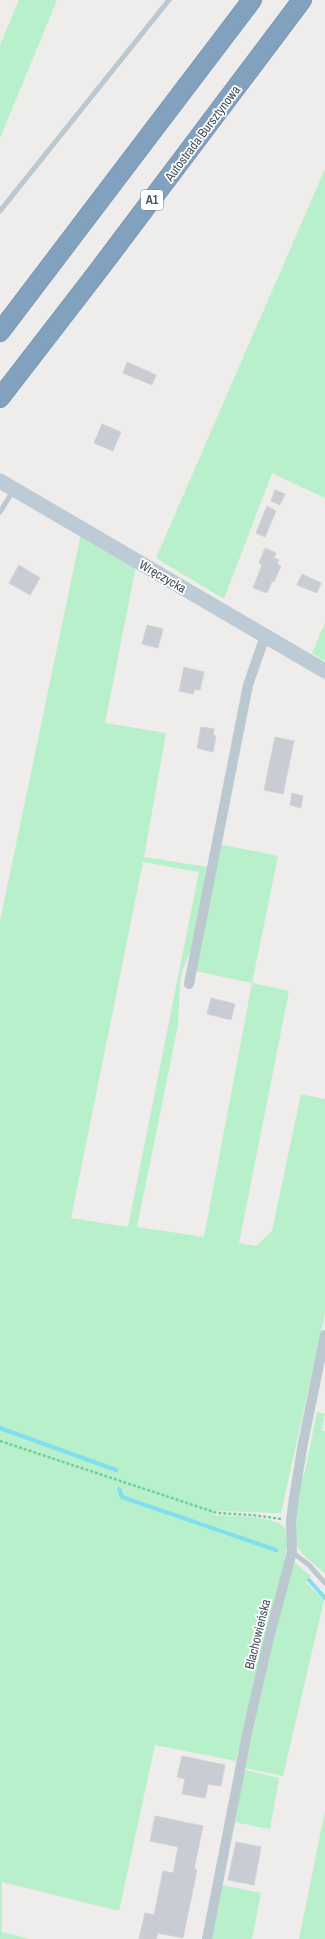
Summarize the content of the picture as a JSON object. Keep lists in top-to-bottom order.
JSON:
{
  "streets": {
    "highway": ["Autostrada Bursztynowa", "A1"],
    "main road": ["Wręczycka"],
    "street": ["Blachowieńska"]
  }
}
